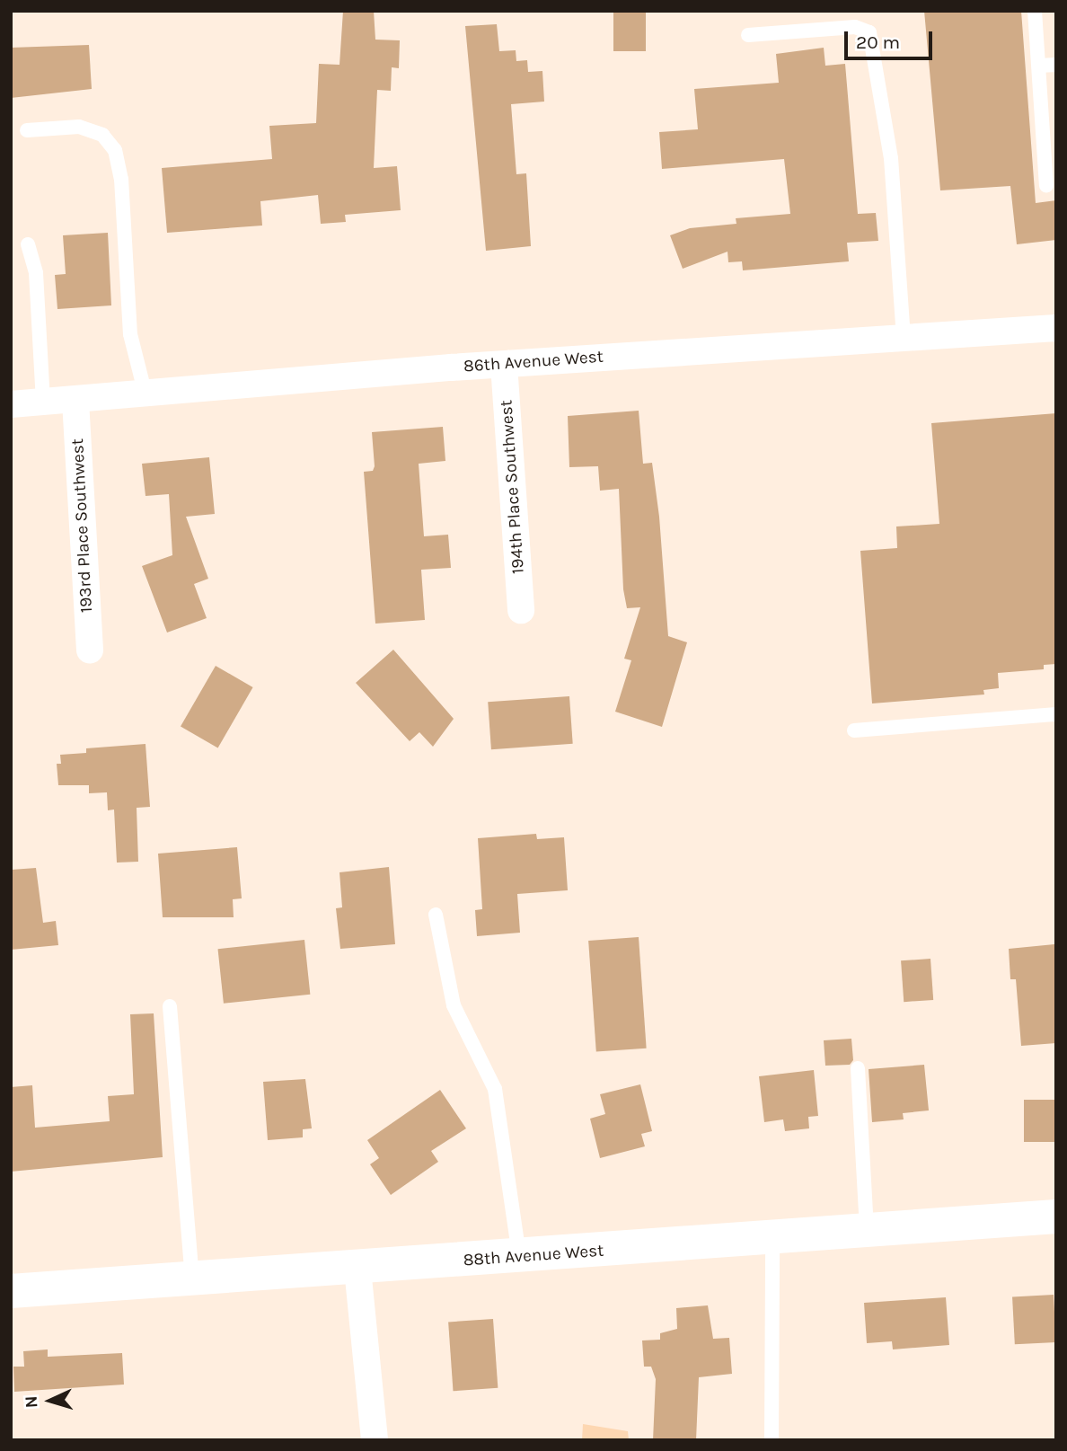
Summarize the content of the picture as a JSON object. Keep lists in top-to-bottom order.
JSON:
{
  "streets": {
    "street": [
      "86th Avenue West",
      "194th Place Southwest",
      "193rd Place Southwest",
      "88th Avenue West"
    ]
  },
  "crossings": [
    ["86th Avenue West", "194th Place Southwest"],
    ["86th Avenue West", "193rd Place Southwest"]
  ],
  "scale_bar": "20 m",
  "north": "left"
}
